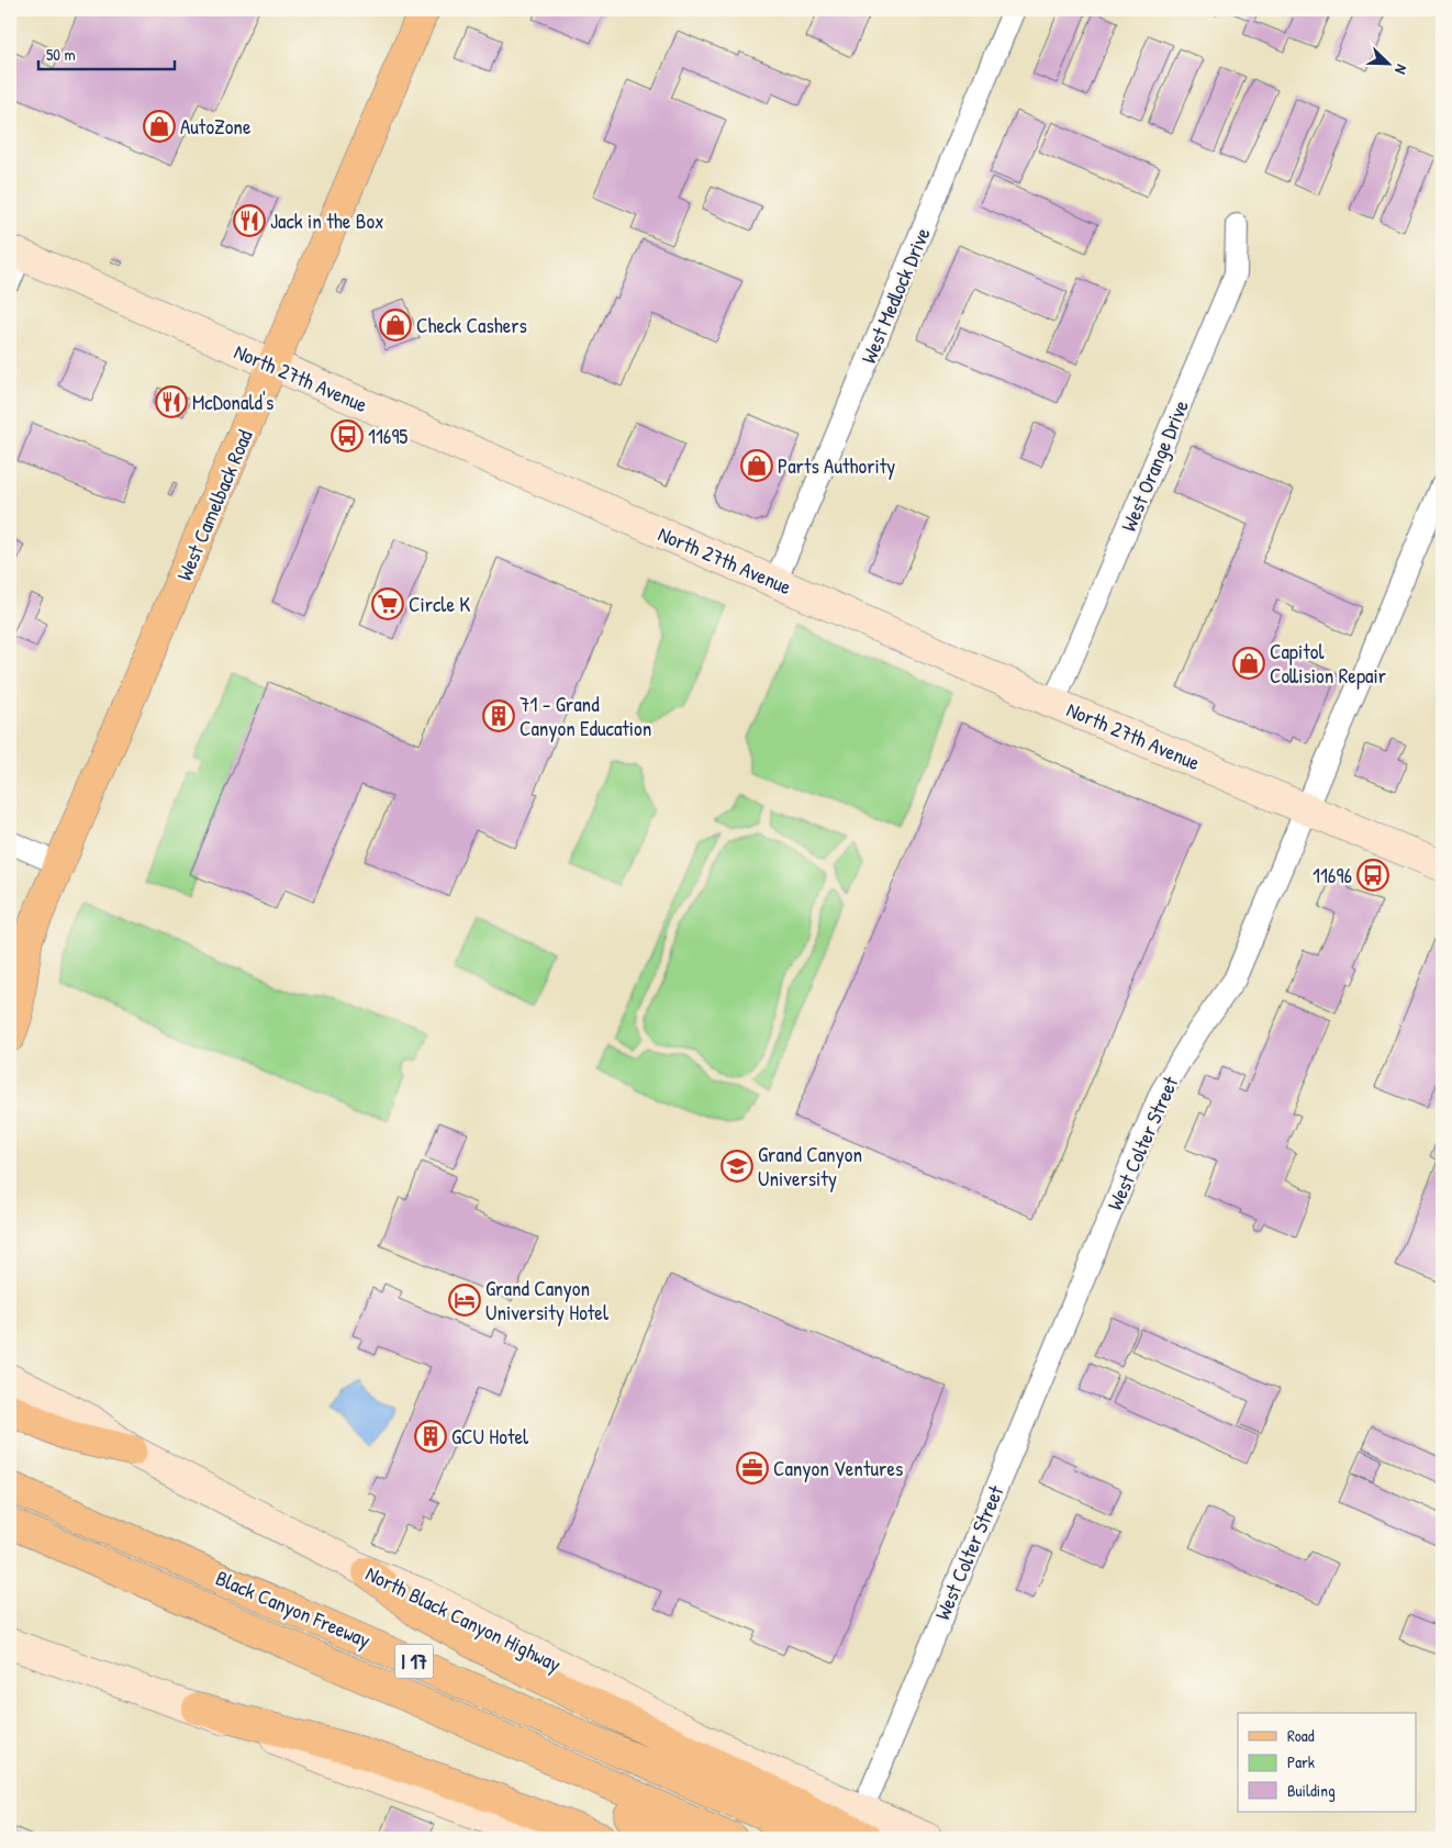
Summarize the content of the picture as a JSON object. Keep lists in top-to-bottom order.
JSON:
{
  "streets": {
    "main road": [
      "North 27th Avenue",
      "West Camelback Road",
      "Black Canyon Freeway",
      "North Black Canyon Highway",
      "I 17"
    ],
    "street": ["West Medlock Drive", "West Orange Drive", "West Colter Street"]
  },
  "crossings": [
    ["West Medlock Drive", "North 27th Avenue"],
    ["North 27th Avenue", "West Orange Drive"],
    ["North 27th Avenue", "West Camelback Road"],
    ["North 27th Avenue", "West Colter Street"],
    ["West Colter Street", "North Black Canyon Highway"]
  ],
  "places": {
    "shop": [
      "AutoZone",
      "Check Cashers",
      "Parts Authority",
      "Capitol Collision Repair"
    ],
    "restaurant": ["Jack in the Box", "McDonald's"],
    "bus stop": ["11695", "11696"],
    "supermarket": ["Circle K"],
    "building": ["71 - Grand Canyon Education", "GCU Hotel"],
    "school or university": ["Grand Canyon University"],
    "hotel": ["Grand Canyon University Hotel"],
    "office": ["Canyon Ventures"]
  },
  "legend": ["Road", "Park", "Building"],
  "scale_bar": "50 m",
  "north": "bottom right"
}
